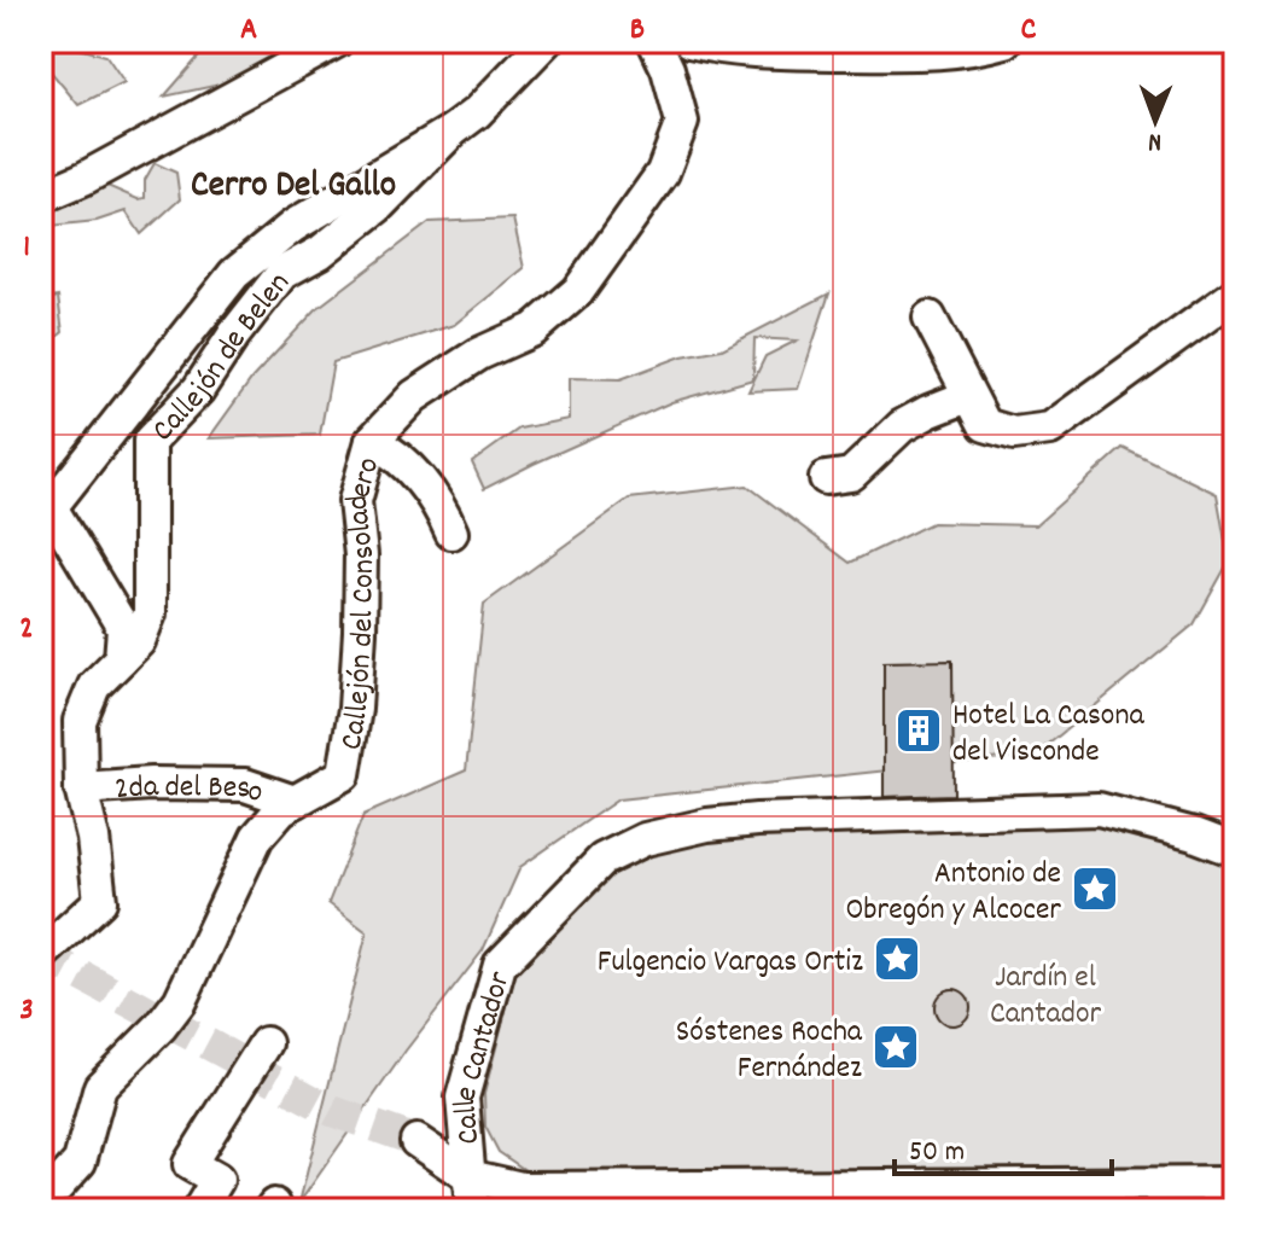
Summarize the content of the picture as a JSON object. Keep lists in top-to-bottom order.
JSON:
{
  "streets": {
    "street": [
      "Callejón de Belen",
      "Callejón del Consoladero",
      "2da del Beso",
      "Calle Cantador"
    ]
  },
  "crossings": [
    ["Callejón de Belen", "2da del Beso"],
    ["Callejón del Consoladero", "2da del Beso"]
  ],
  "districts": ["Cerro Del Gallo"],
  "parks": ["Jardín el Cantador"],
  "places": {
    "building": ["Hotel La Casona del Visconde"],
    "place": ["Antonio de Obregón y Alcocer", "Fulgencio Vargas Ortiz", "Sóstenes Rocha Fernández"]
  },
  "scale_bar": "50 m",
  "north": "bottom",
  "grid": {
    "columns": ["A", "B", "C"],
    "rows": ["1", "2", "3"]
  }
}
